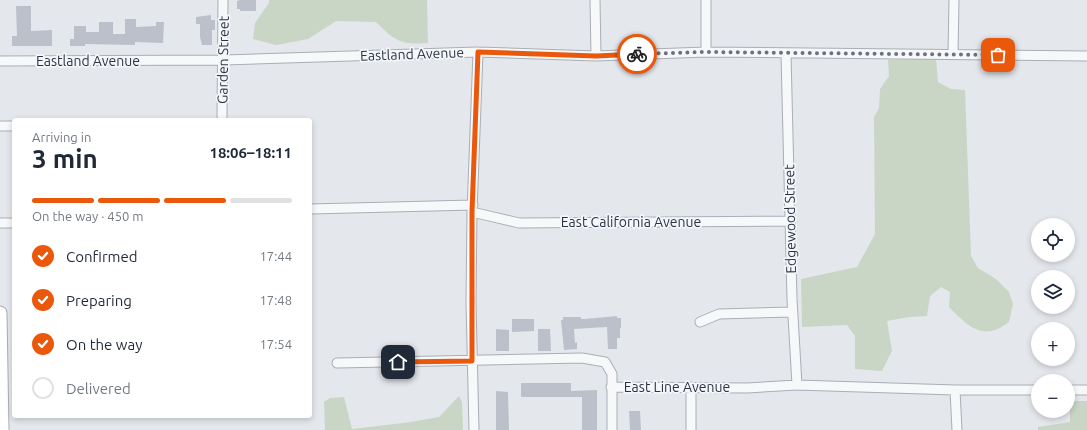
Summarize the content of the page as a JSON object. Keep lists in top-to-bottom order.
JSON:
{
  "streets": {
    "street": [
      "Eastland Avenue",
      "Garden Street",
      "Edgewood Street",
      "East California Avenue",
      "East Line Avenue"
    ]
  },
  "crossings": [
    ["Eastland Avenue", "Garden Street"],
    ["Eastland Avenue", "Edgewood Street"],
    ["Edgewood Street", "East California Avenue"],
    ["Edgewood Street", "East Line Avenue"]
  ],
  "page": {
    "heading": ["3 min", "Arriving in", "18:06–18:11"],
    "bar": "On the way · 450 m",
    "map_buttons": ["+", "−"],
    "list": [
      ["Confirmed", "17:44"],
      ["Preparing", "17:48"],
      ["On the way", "17:54"],
      "Delivered"
    ]
  }
}
